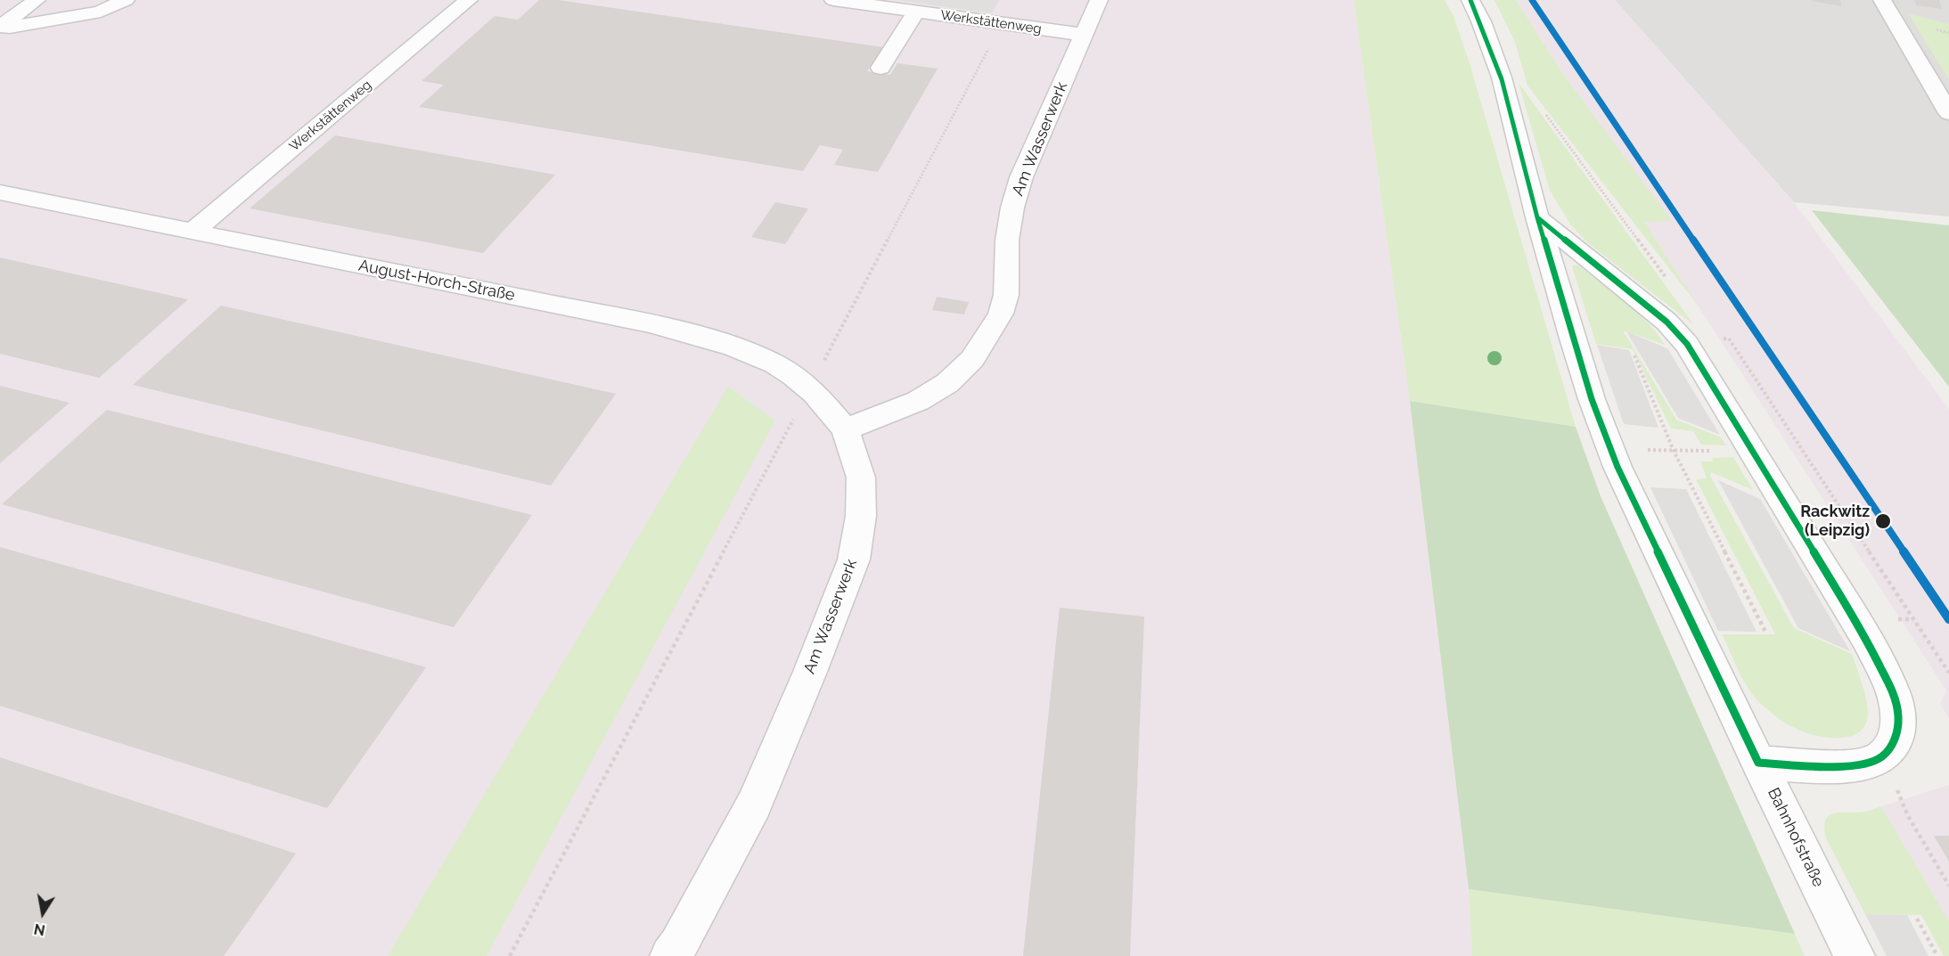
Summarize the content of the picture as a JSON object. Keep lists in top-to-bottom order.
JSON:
{
  "streets": {
    "street": [
      "Werkstättenweg",
      "Am Wasserwerk",
      "August-Horch-Straße",
      "Bahnhofstraße"
    ]
  },
  "crossings": [
    ["Werkstättenweg", "Am Wasserwerk"],
    ["Werkstättenweg", "August-Horch-Straße"],
    ["Am Wasserwerk", "August-Horch-Straße"]
  ],
  "places": ["Rackwitz (Leipzig)"],
  "north": "bottom"
}
